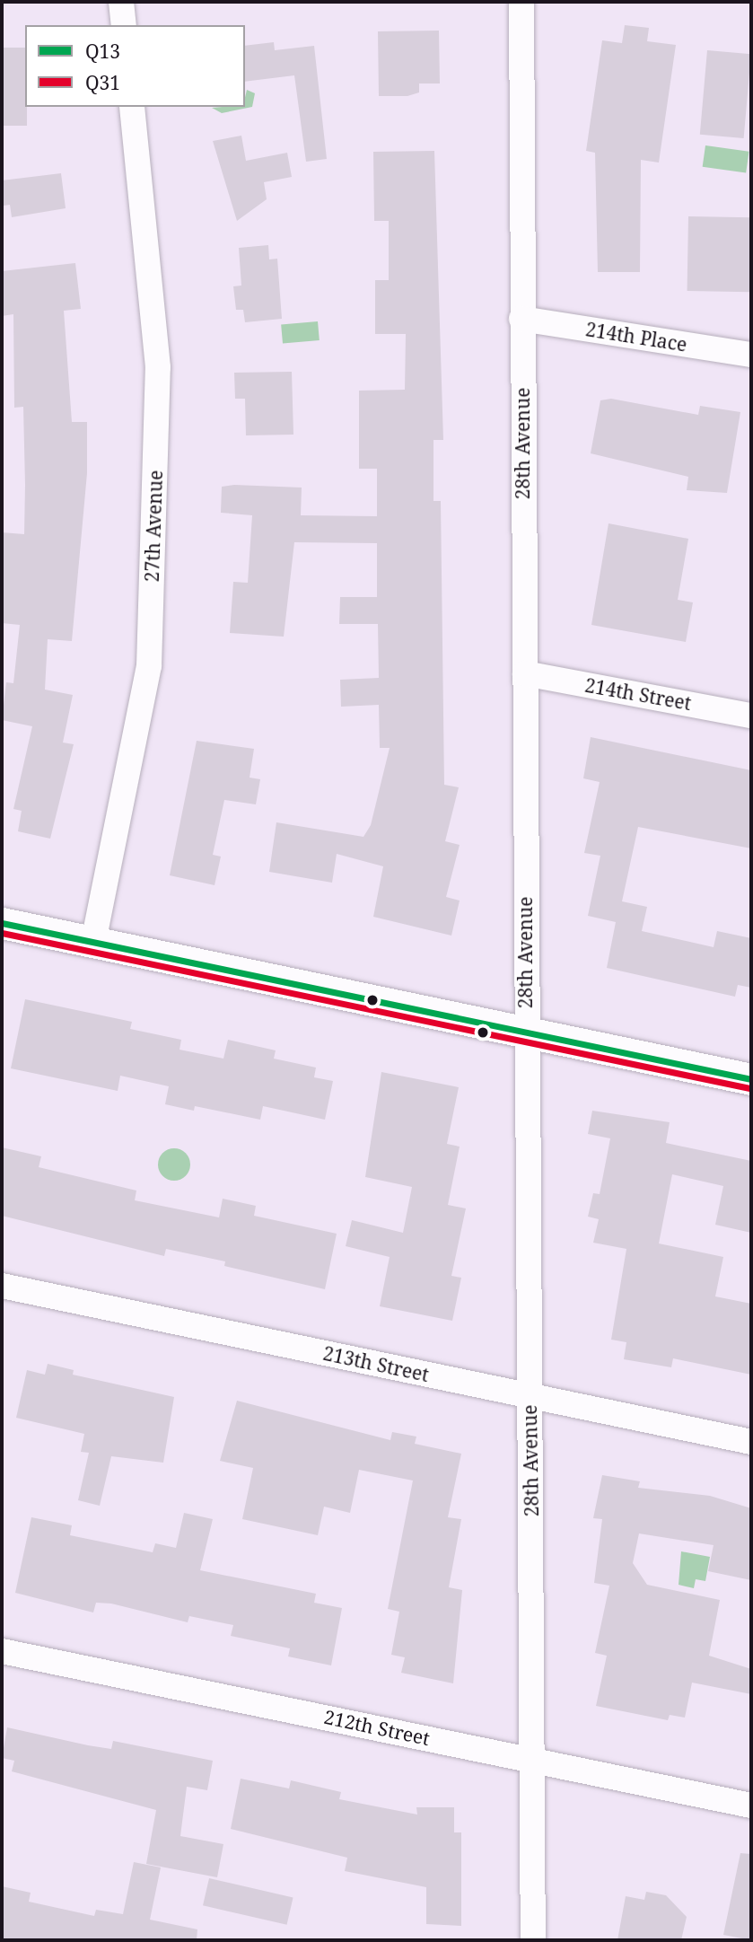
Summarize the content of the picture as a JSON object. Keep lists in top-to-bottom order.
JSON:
{
  "streets": {
    "street": [
      "214th Place",
      "28th Avenue",
      "27th Avenue",
      "214th Street",
      "213th Street",
      "212th Street"
    ]
  },
  "crossings": [
    ["214th Place", "28th Avenue"],
    ["28th Avenue", "214th Street"],
    ["28th Avenue", "213th Street"],
    ["28th Avenue", "212th Street"]
  ],
  "lines": ["transit line Q13", "transit line Q31"],
  "legend": ["Q13", "Q31"]
}
